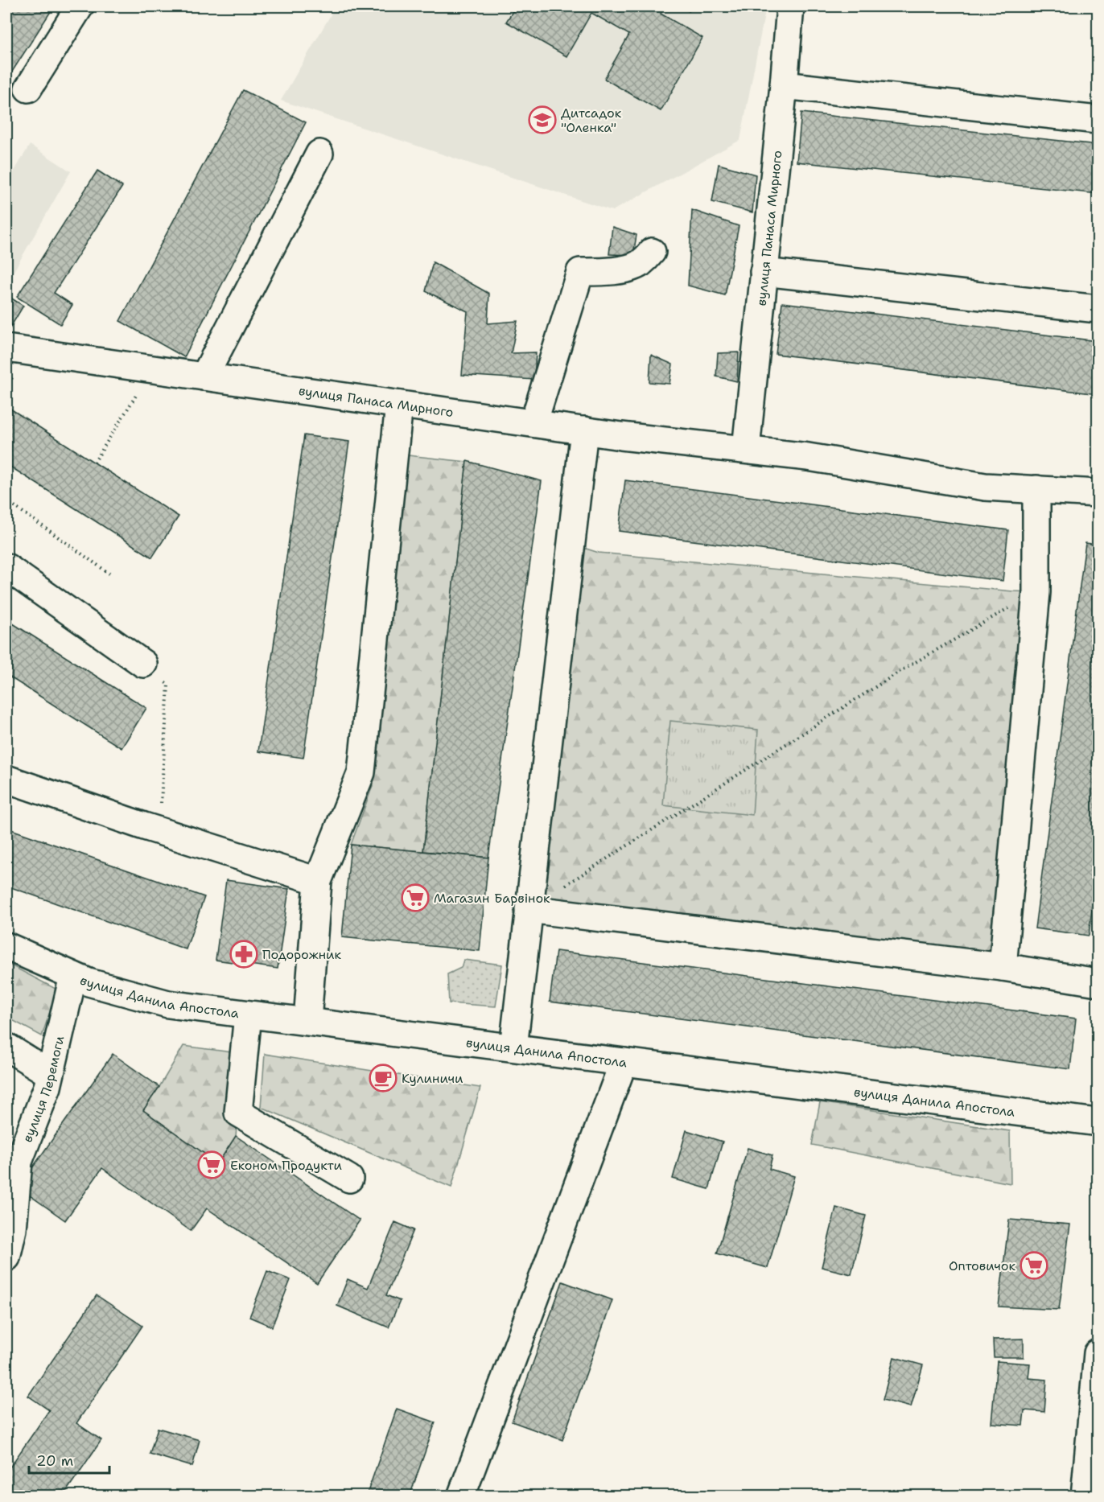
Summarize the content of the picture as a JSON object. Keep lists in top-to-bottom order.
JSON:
{
  "streets": {
    "street": ["вулиця Панаса Мирного", "вулиця Данила Апостола", "вулиця Перемоги"]
  },
  "crossings": [
    ["вулиця Данила Апостола", "вулиця Перемоги"]
  ],
  "places": {
    "school or university": ["Дитсадок \"Оленка\""],
    "supermarket": ["Магазин Барвінок", "Економ Продукти", "Оптовичок"],
    "pharmacy": ["Подорожник"],
    "cafe": ["Кулиничи"]
  },
  "scale_bar": "20 m"
}
